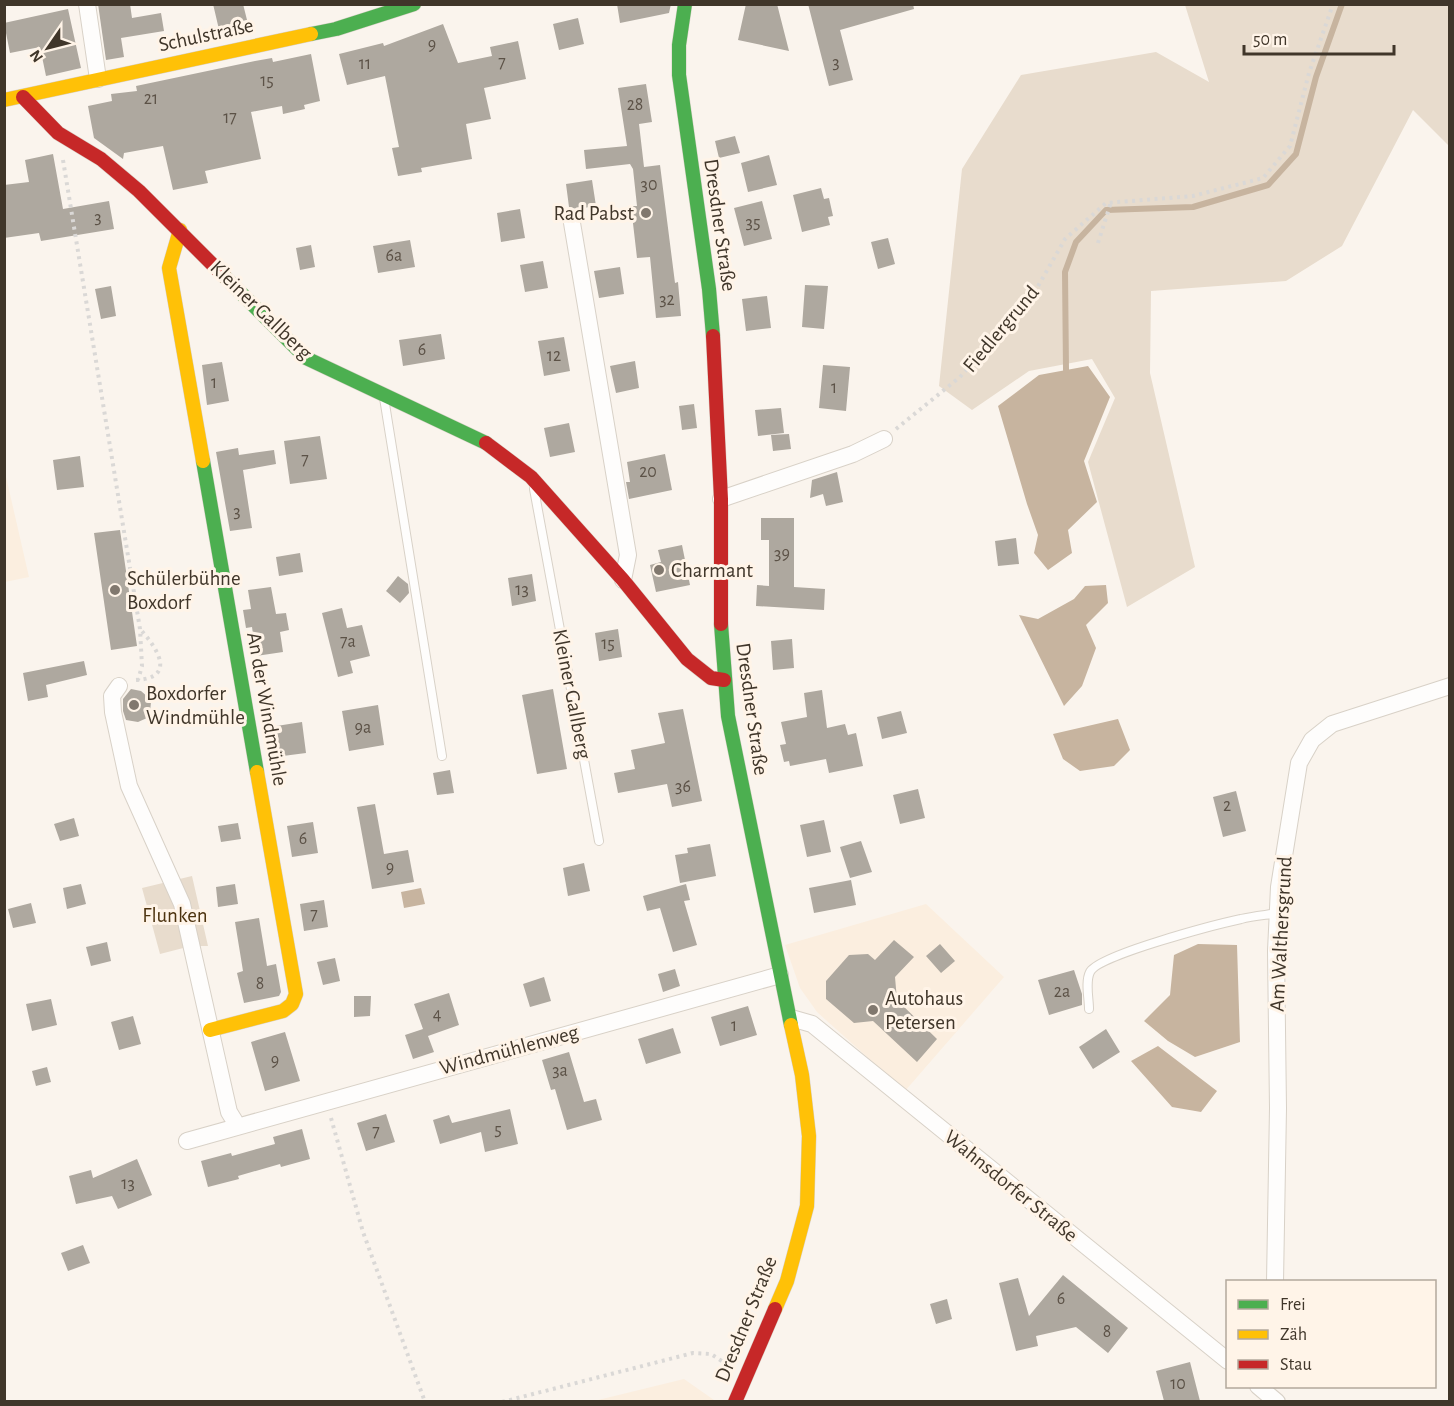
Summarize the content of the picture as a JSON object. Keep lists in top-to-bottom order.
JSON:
{
  "streets": {
    "street": [
      "Schulstraße",
      "Dresdner Straße",
      "Kleiner Gallberg",
      "An der Windmühle",
      "Am Walthersgrund",
      "Windmühlenweg",
      "Wahnsdorfer Straße"
    ],
    "path": ["Fiedlergrund"]
  },
  "crossings": [
    ["Schulstraße", "Kleiner Gallberg"],
    ["Dresdner Straße", "Kleiner Gallberg"],
    ["Dresdner Straße", "Windmühlenweg"],
    ["Dresdner Straße", "Wahnsdorfer Straße"],
    ["Kleiner Gallberg", "An der Windmühle"]
  ],
  "parks": ["Flunken"],
  "places": [
    "Rad Pabst",
    "Charmant",
    "Schülerbühne Boxdorf",
    "Boxdorfer Windmühle",
    "Autohaus Petersen"
  ],
  "house_numbers": [
    "9",
    "7",
    "3",
    "11",
    "15",
    "21",
    "28",
    "17",
    "30",
    "3",
    "35",
    "6a",
    "32",
    "6",
    "12",
    "1",
    "1",
    "7",
    "20",
    "3",
    "39",
    "13",
    "7a",
    "15",
    "9a",
    "36",
    "2",
    "6",
    "9",
    "7",
    "8",
    "2a",
    "4",
    "1",
    "9",
    "3a",
    "5",
    "7",
    "13",
    "6",
    "8",
    "10"
  ],
  "legend": ["Frei", "Zäh", "Stau"],
  "scale_bar": "50 m",
  "north": "bottom left"
}
